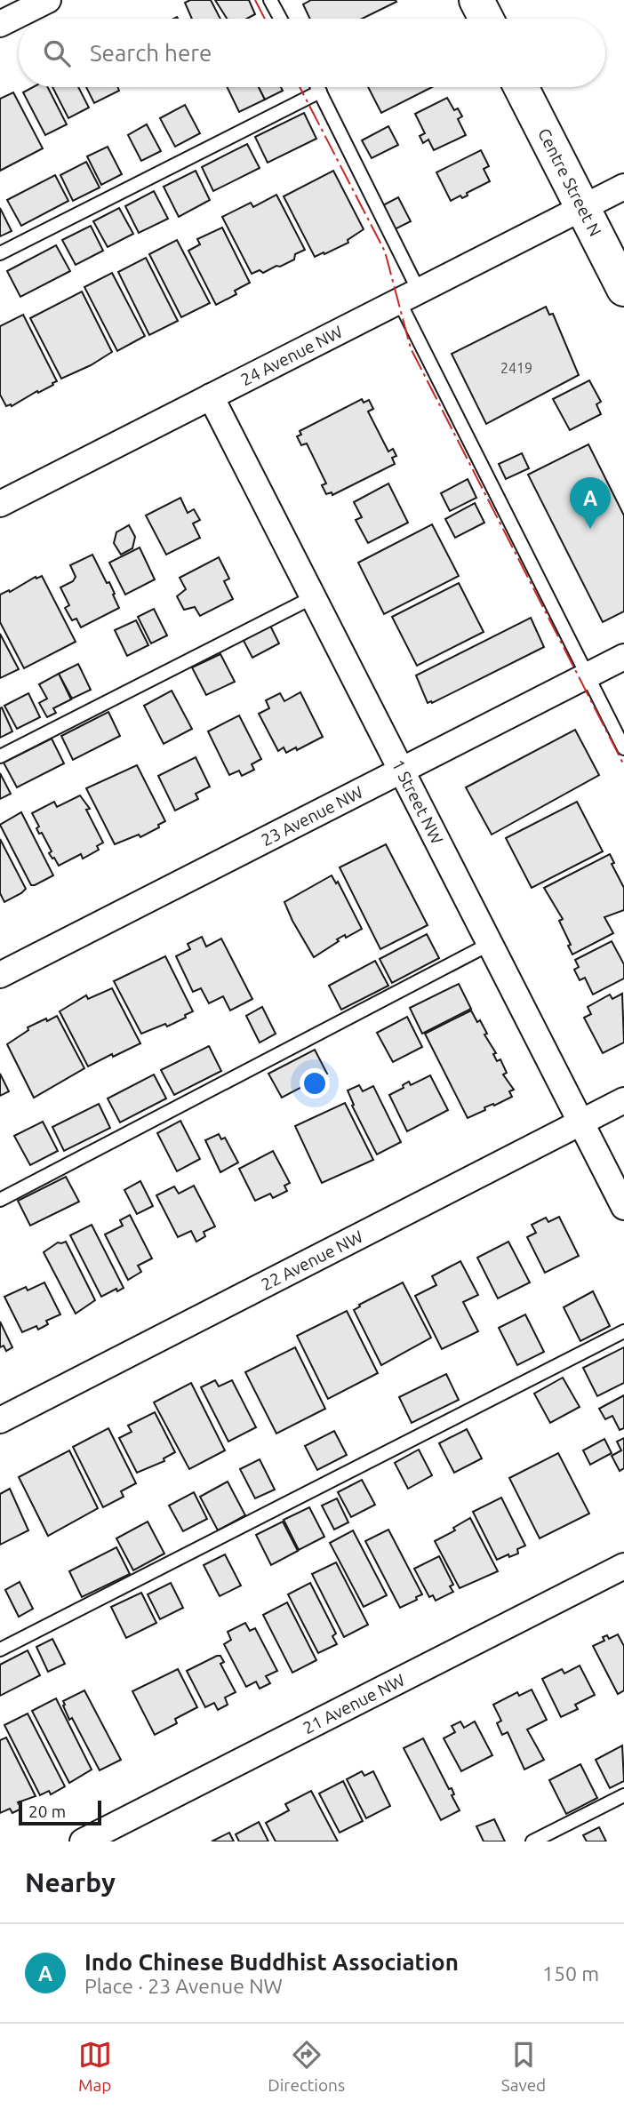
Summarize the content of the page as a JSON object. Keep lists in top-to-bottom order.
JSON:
{
  "streets": {
    "main road": ["Centre Street N"],
    "street": [
      "24 Avenue NW",
      "1 Street NW",
      "23 Avenue NW",
      "22 Avenue NW",
      "21 Avenue NW"
    ]
  },
  "crossings": [
    ["Centre Street N", "24 Avenue NW"],
    ["24 Avenue NW", "1 Street NW"],
    ["1 Street NW", "23 Avenue NW"],
    ["1 Street NW", "22 Avenue NW"]
  ],
  "house_numbers": ["2419"],
  "scale_bar": "20 m",
  "page": {
    "search": "Search here",
    "pins": "A",
    "scale": "20 m",
    "heading": "Nearby",
    "list": [
      {
        "mark": "A",
        "name": "Indo Chinese Buddhist Association",
        "note": "Place · 23 Avenue NW",
        "value": "150 m"
      }
    ],
    "nav": ["Map", "Directions", "Saved"]
  }
}
